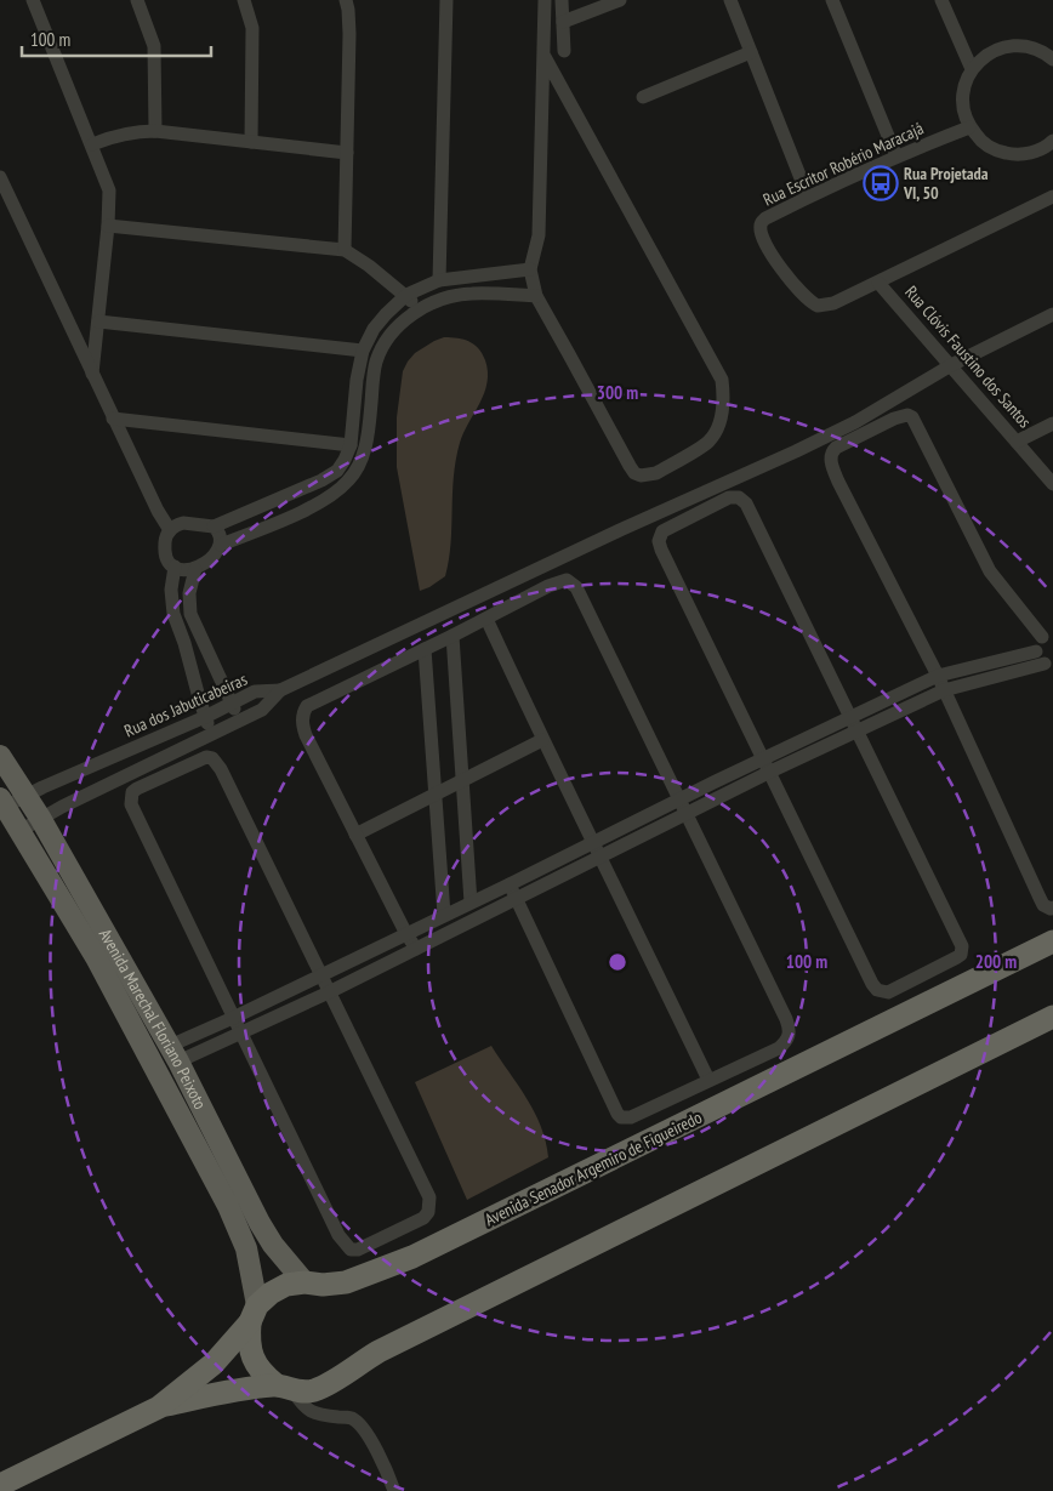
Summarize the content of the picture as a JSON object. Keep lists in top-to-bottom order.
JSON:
{
  "streets": {
    "highway": ["Avenida Senador Argemiro de Figueiredo"],
    "main road": ["Avenida Marechal Floriano Peixoto"],
    "street": ["Rua Escritor Robério Maracajá", "Rua Clóvis Faustino dos Santos", "Rua dos Jabuticabeiras"]
  },
  "crossings": [
    ["Rua Escritor Robério Maracajá", "Rua Clóvis Faustino dos Santos"],
    ["Rua dos Jabuticabeiras", "Avenida Marechal Floriano Peixoto"],
    ["Avenida Marechal Floriano Peixoto", "Avenida Senador Argemiro de Figueiredo"]
  ],
  "places": {
    "bus stop": ["Rua Projetada VI, 50"]
  },
  "scale_bar": "100 m",
  "rings": ["300 m", "100 m", "200 m"]
}
